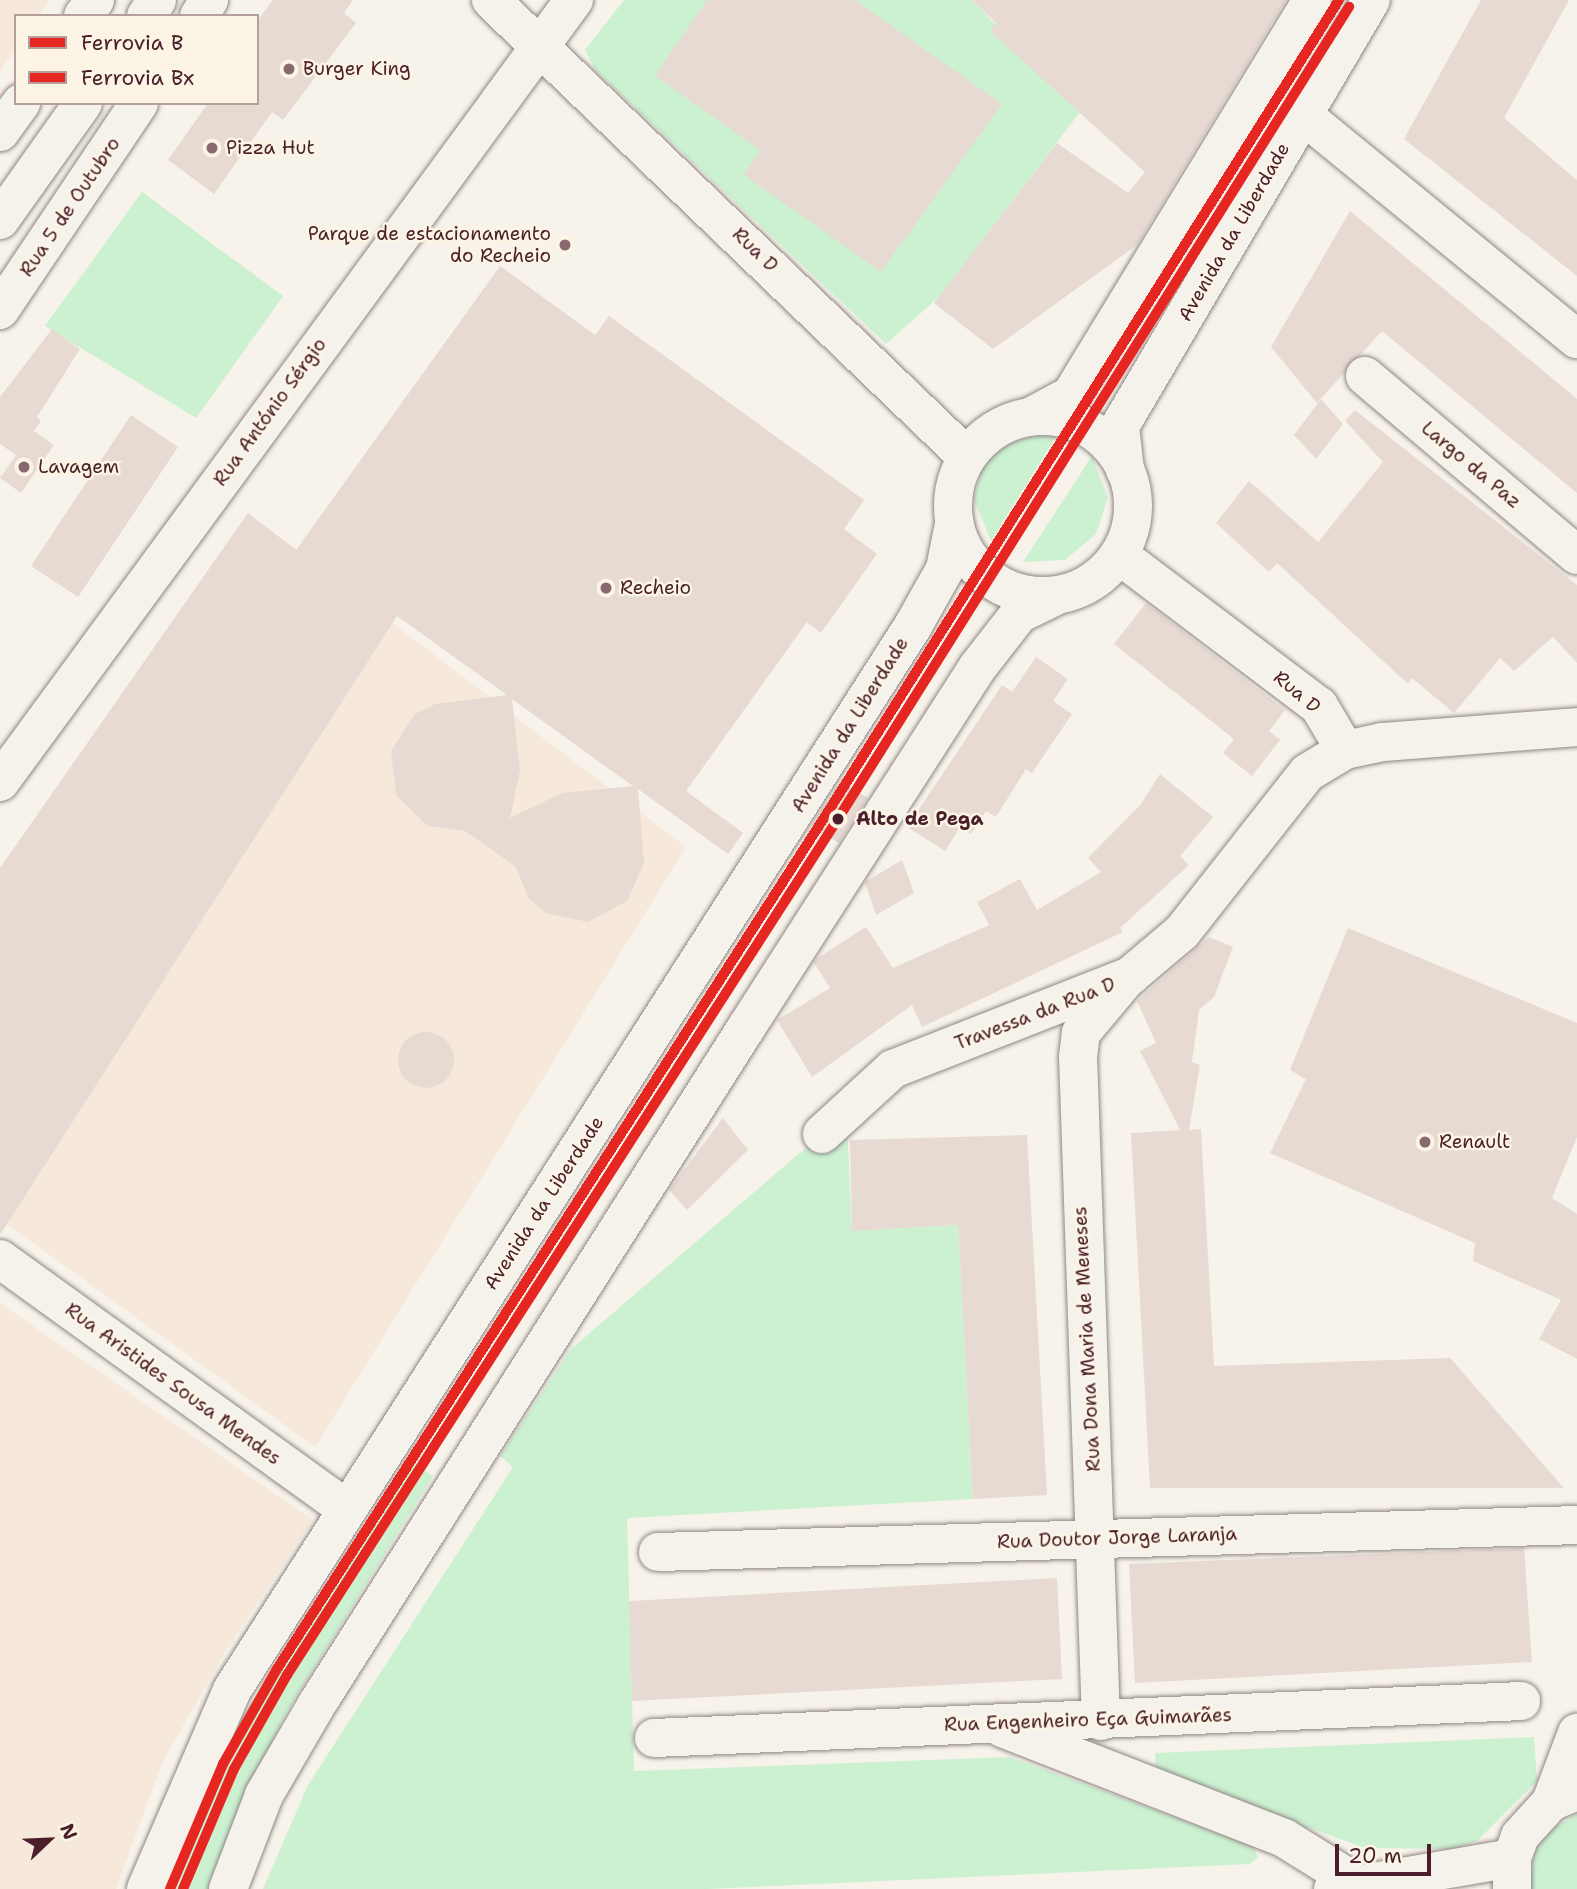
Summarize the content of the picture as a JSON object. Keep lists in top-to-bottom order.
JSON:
{
  "streets": {
    "street": [
      "Rua 5 de Outubro",
      "Avenida da Liberdade",
      "Rua D",
      "Rua António Sérgio",
      "Largo da Paz",
      "Travessa da Rua D",
      "Rua Dona Maria de Meneses",
      "Rua Aristides Sousa Mendes",
      "Rua Doutor Jorge Laranja",
      "Rua Engenheiro Eça Guimarães"
    ]
  },
  "crossings": [
    ["Avenida da Liberdade", "Rua D"],
    ["Avenida da Liberdade", "Rua Aristides Sousa Mendes"],
    ["Rua D", "Rua António Sérgio"],
    ["Rua D", "Travessa da Rua D"],
    ["Travessa da Rua D", "Rua Dona Maria de Meneses"],
    ["Rua Dona Maria de Meneses", "Rua Doutor Jorge Laranja"],
    ["Rua Dona Maria de Meneses", "Rua Engenheiro Eça Guimarães"]
  ],
  "places": [
    "Burger King",
    "Pizza Hut",
    "Parque de estacionamento do Recheio",
    "Lavagem",
    "Recheio",
    "Alto de Pega",
    "Renault"
  ],
  "lines": ["rail line B", "rail line Bx"],
  "legend": ["Ferrovia B", "Ferrovia Bx"],
  "scale_bar": "20 m",
  "north": "top right"
}
